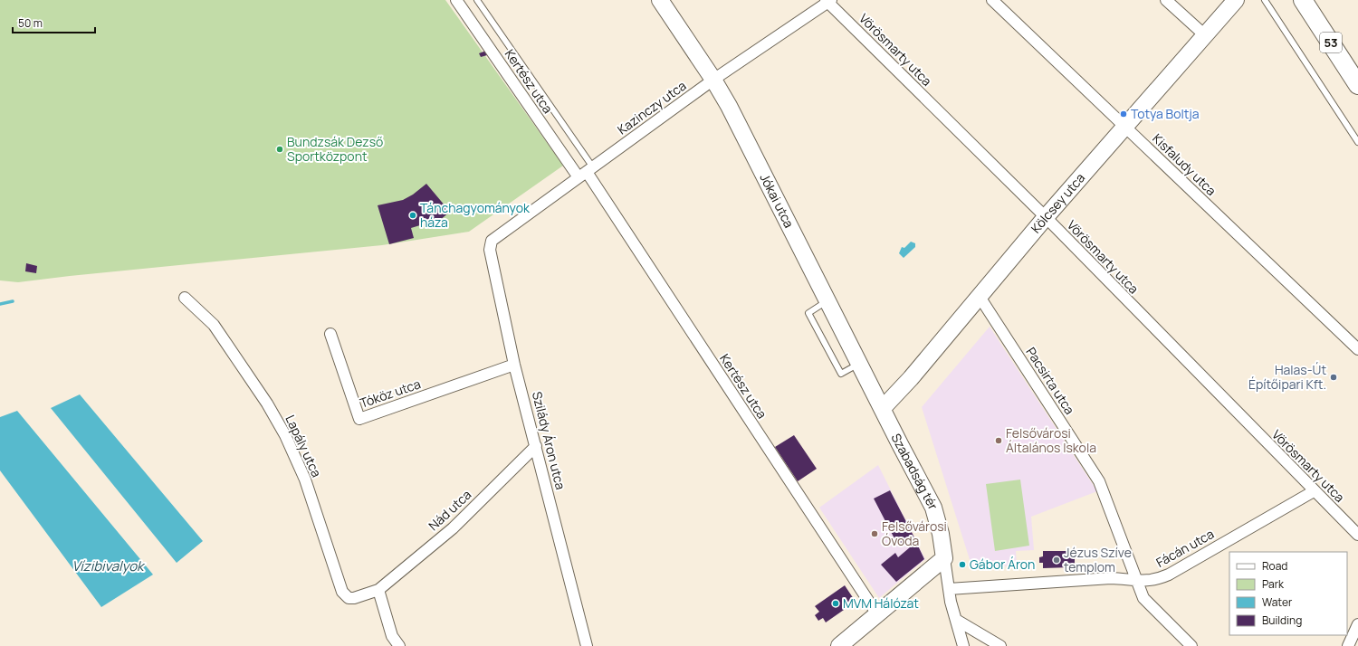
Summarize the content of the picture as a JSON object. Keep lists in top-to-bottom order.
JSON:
{
  "streets": {
    "main road": ["53"],
    "street": [
      "Vörösmarty utca",
      "Kertész utca",
      "Kazinczy utca",
      "Kisfaludy utca",
      "Jókai utca",
      "Kölcsey utca",
      "Pacsirta utca",
      "Tóköz utca",
      "Szilády Áron utca",
      "Lapály utca",
      "Szabadság tér",
      "Nád utca",
      "Fácán utca"
    ]
  },
  "crossings": [
    ["Vörösmarty utca", "Kazinczy utca"],
    ["Vörösmarty utca", "Kölcsey utca"],
    ["Vörösmarty utca", "Fácán utca"],
    ["Kertész utca", "Kazinczy utca"],
    ["Kazinczy utca", "Jókai utca"],
    ["Kazinczy utca", "Szilády Áron utca"],
    ["Kisfaludy utca", "Kölcsey utca"],
    ["Jókai utca", "Kölcsey utca"],
    ["Jókai utca", "Szabadság tér"],
    ["Kölcsey utca", "Pacsirta utca"],
    ["Kölcsey utca", "Szabadság tér"],
    ["Pacsirta utca", "Fácán utca"],
    ["Tóköz utca", "Szilády Áron utca"],
    ["Szilády Áron utca", "Nád utca"],
    ["Lapály utca", "Nád utca"]
  ],
  "water": ["Vízibivalyok"],
  "places": [
    "Totya Boltja",
    "Bundzsák Dezső Sportközpont",
    "Tánchagyományok háza",
    "Halas-Út Építőipari Kft.",
    "Felsővárosi Általános Iskola",
    "Felsővárosi Óvoda",
    "Jézus Szíve templom",
    "Gábor Áron",
    "MVM Hálózat"
  ],
  "legend": [
    "Road",
    "Park",
    "Water",
    "Building"
  ],
  "scale_bar": "50 m"
}
